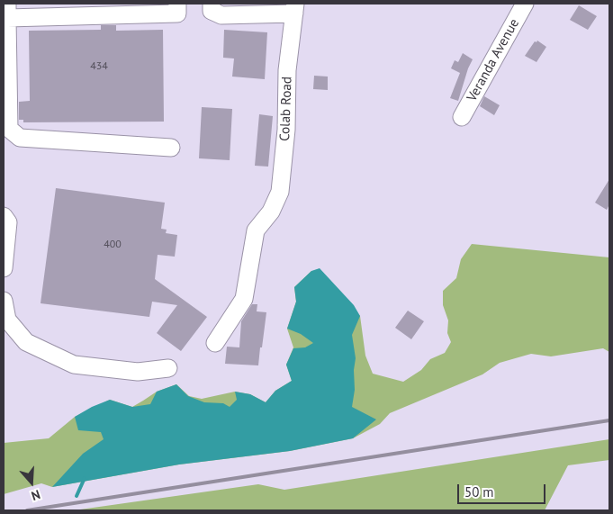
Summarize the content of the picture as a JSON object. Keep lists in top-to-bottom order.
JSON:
{
  "streets": {
    "street": ["Veranda Avenue", "Colab Road"]
  },
  "house_numbers": ["434", "400"],
  "scale_bar": "50 m",
  "north": "bottom"
}
